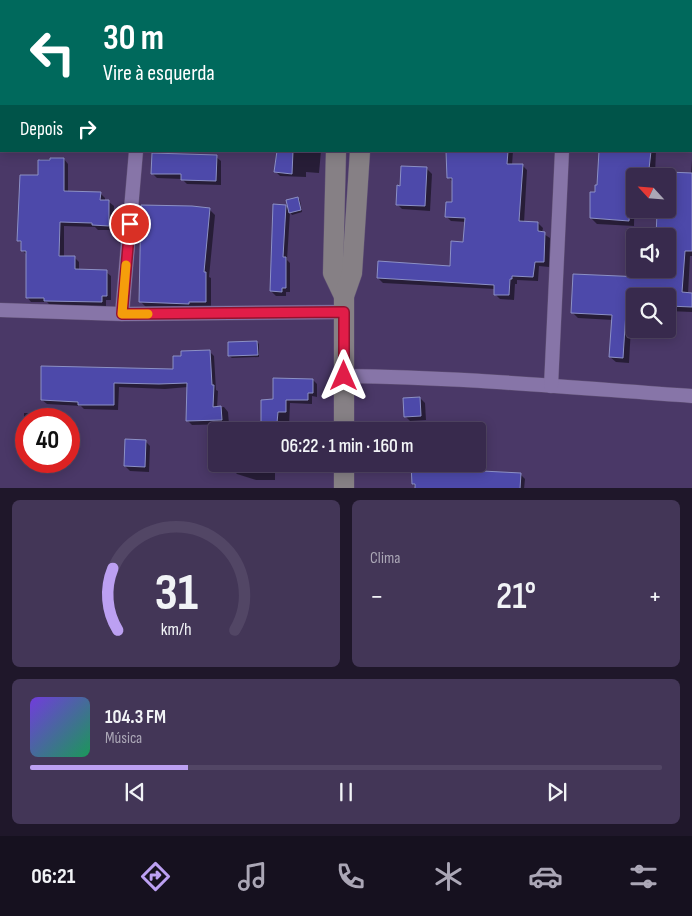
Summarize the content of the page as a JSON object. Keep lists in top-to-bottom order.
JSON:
{
  "north": "top left",
  "page": {
    "turn": ["30 m", "Vire à esquerda"],
    "then": "Depois",
    "limit": "40",
    "trip": "06:22 · 1 min · 160 m",
    "tile": "Clima",
    "heat": ["−", "21°", "+"],
    "song": ["104.3 FM", "Música"],
    "tabs": "06:21",
    "gauge": ["31", "km/h"]
  }
}
